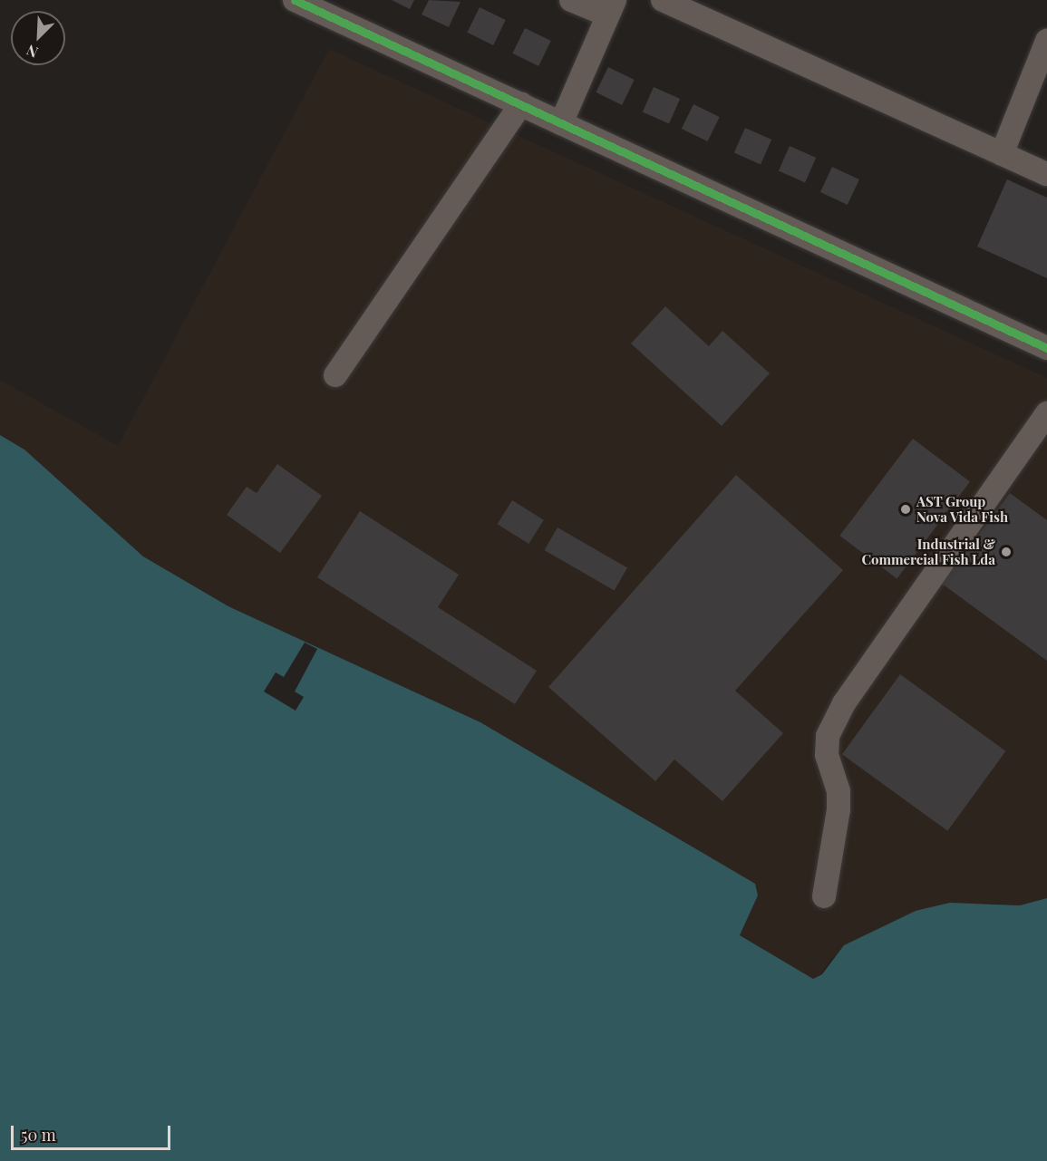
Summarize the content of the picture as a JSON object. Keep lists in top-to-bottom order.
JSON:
{
  "places": ["AST Group Nova Vida Fish", "Industrial & Commercial Fish Lda"],
  "scale_bar": "50 m",
  "north": "bottom left"
}
